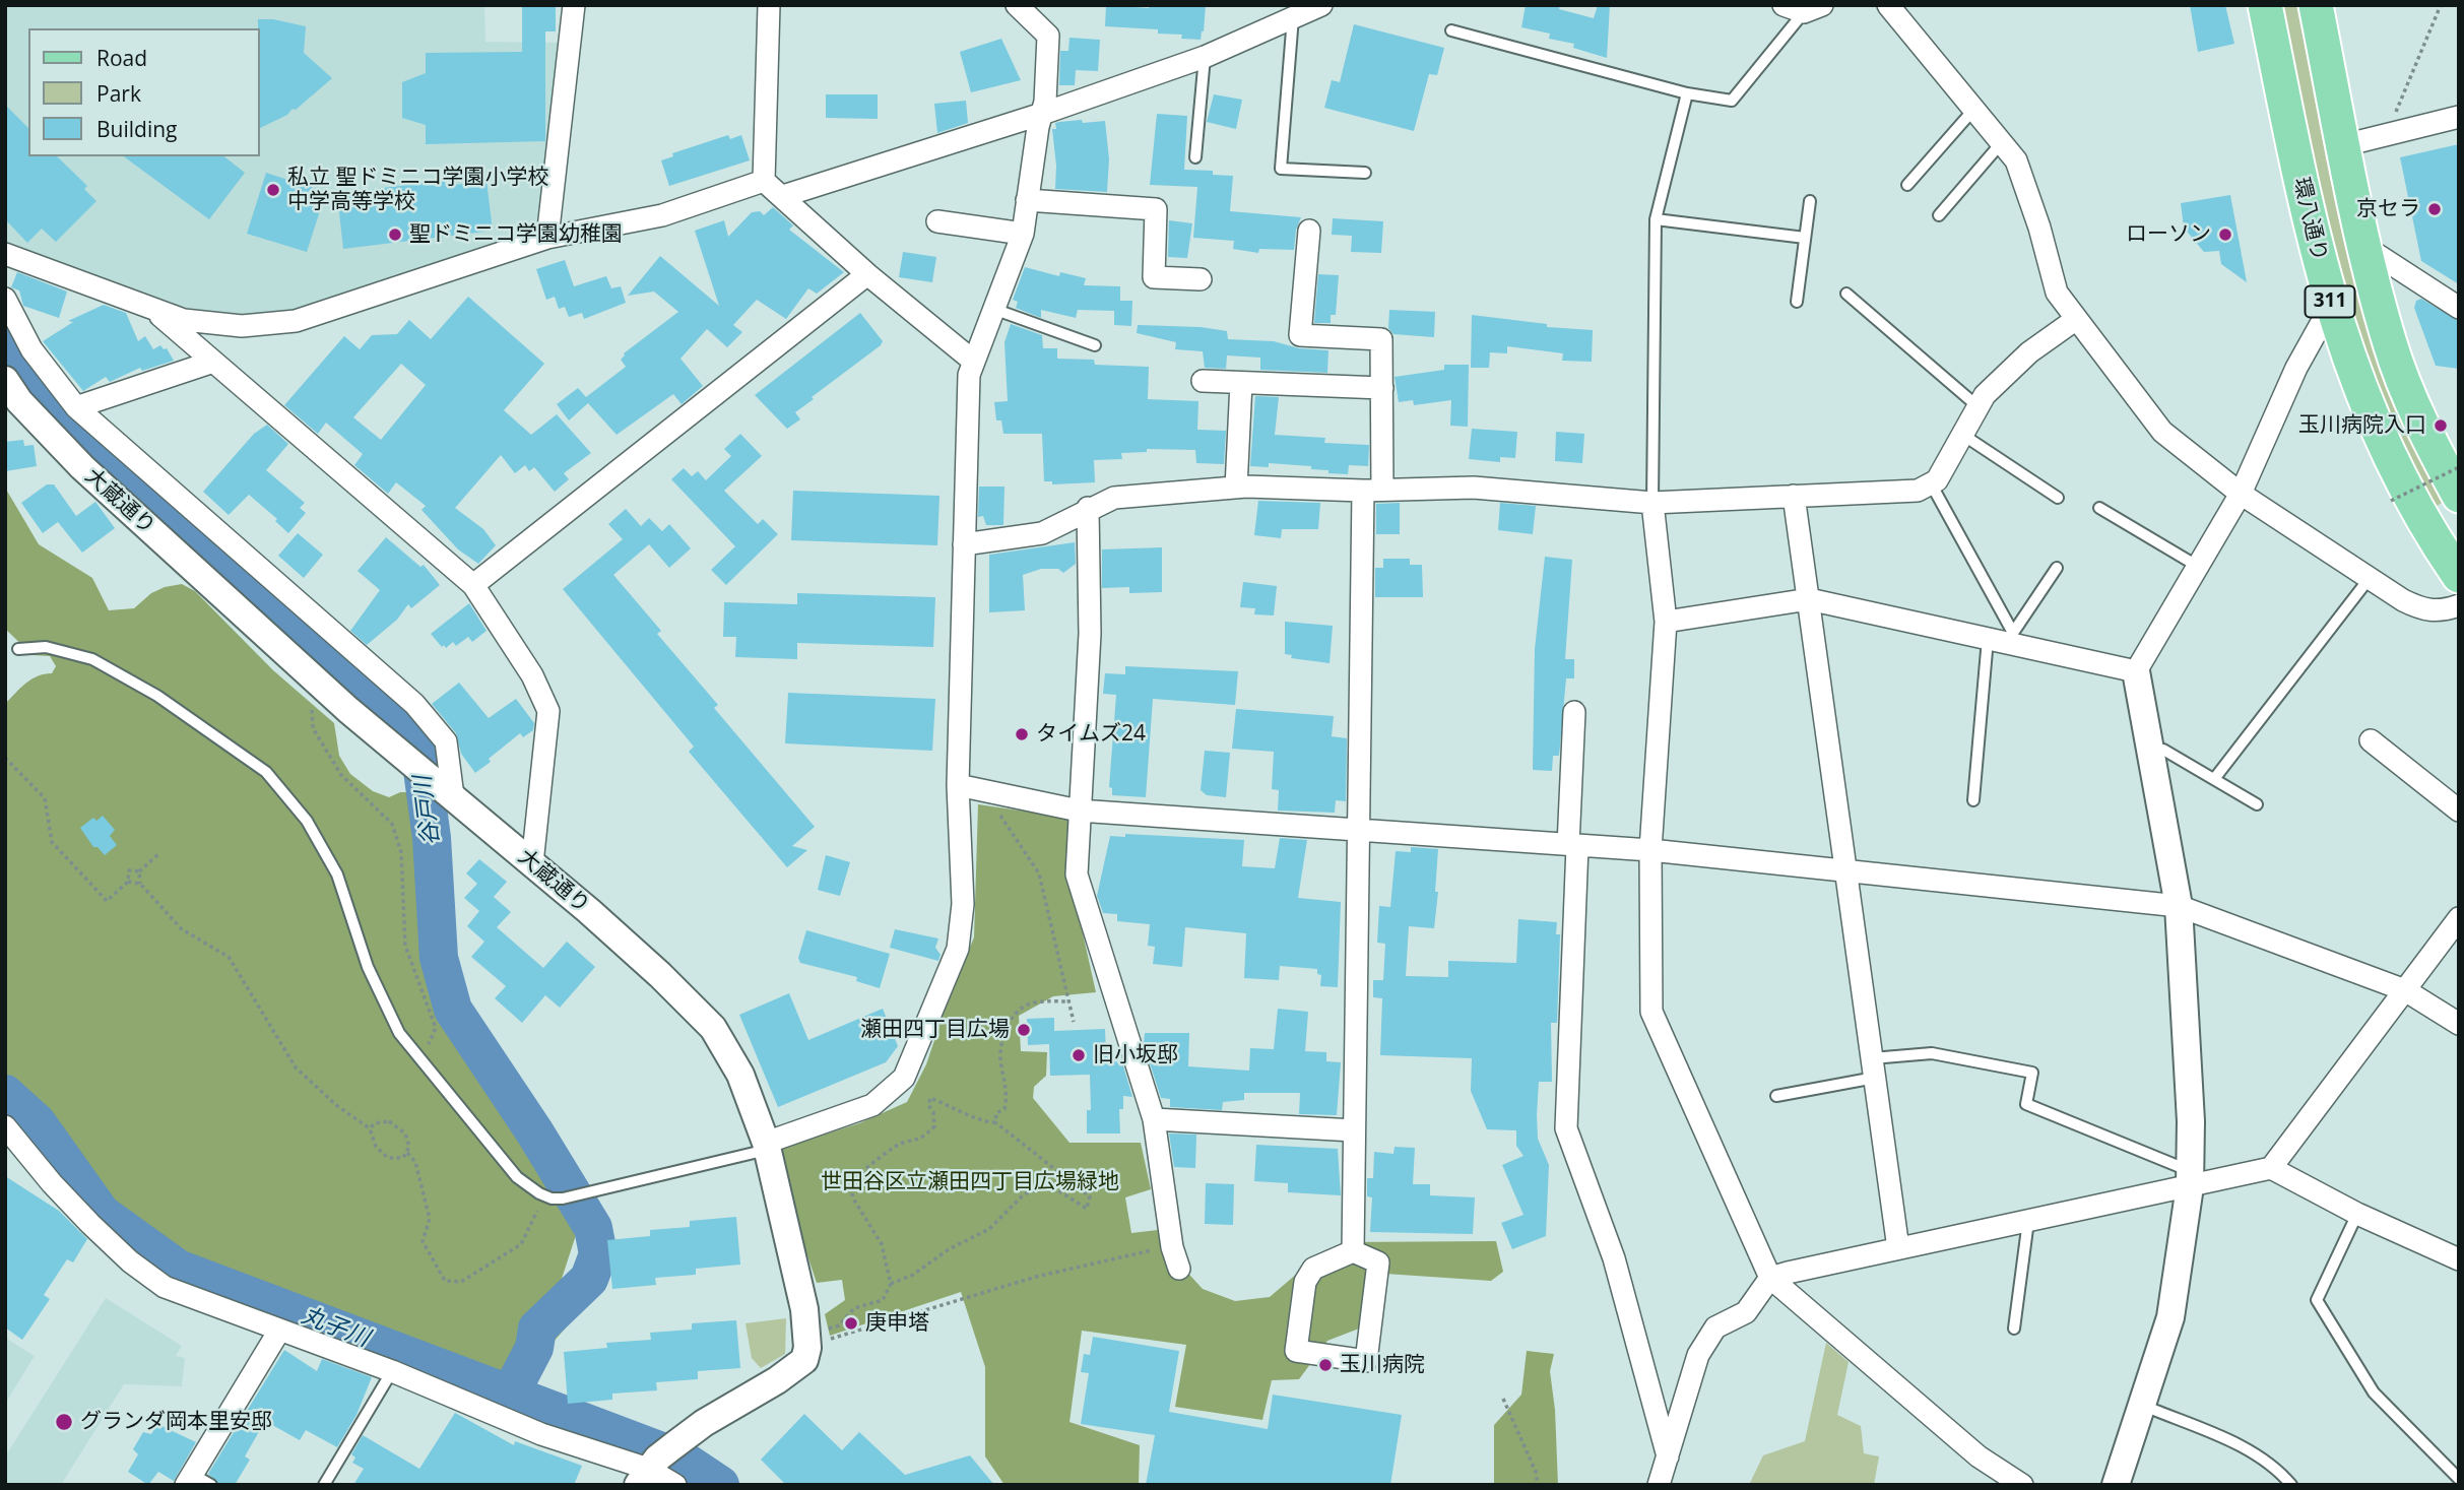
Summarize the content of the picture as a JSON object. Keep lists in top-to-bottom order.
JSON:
{
  "streets": {
    "main road": ["環八通り", "311"],
    "street": ["大蔵通り"]
  },
  "water": ["谷戸川", "丸子川"],
  "parks": ["世田谷区立瀬田四丁目広場緑地"],
  "places": [
    "私立 聖ドミニコ学園小学校 中学高等学校",
    "京セラ",
    "聖ドミニコ学園幼稚園",
    "ローソン",
    "玉川病院入口",
    "タイムズ24",
    "瀬田四丁目広場",
    "旧小坂邸",
    "庚申塔",
    "玉川病院",
    "グランダ岡本里安邸"
  ],
  "legend": ["Road", "Park", "Building"]
}
